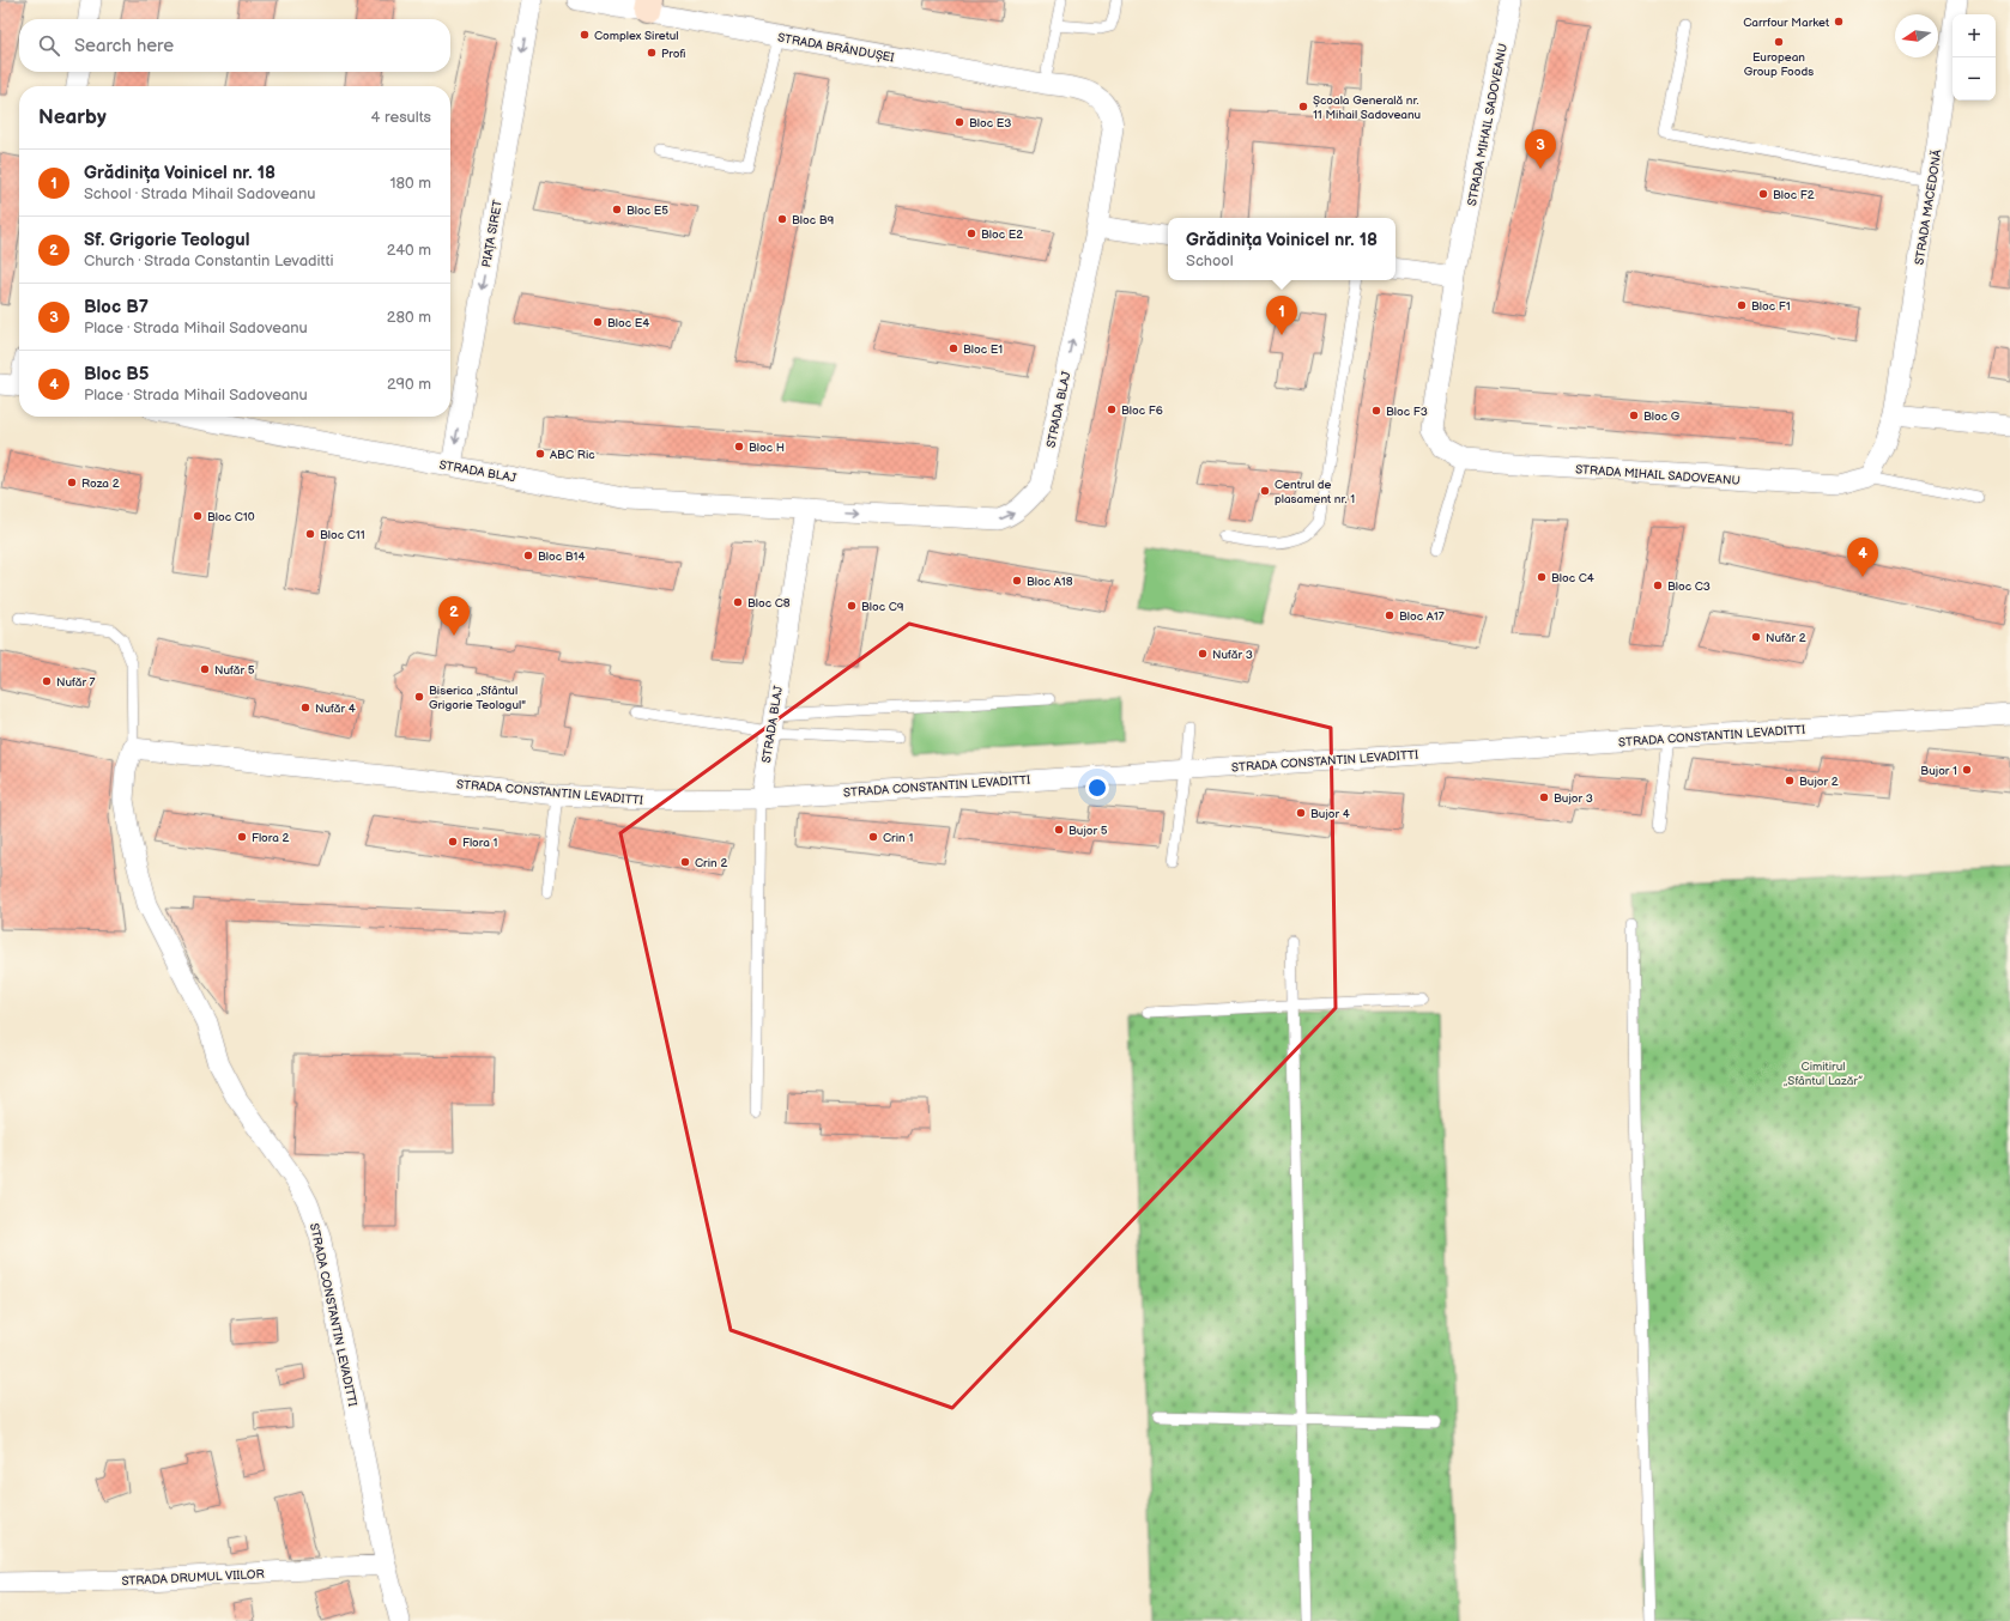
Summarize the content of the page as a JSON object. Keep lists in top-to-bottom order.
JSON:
{
  "streets": {
    "street": [
      "STRADA BRÂNDUȘEI",
      "STRADA MIHAIL SADOVEANU",
      "STRADA MACEDONĂ",
      "PIAȚA SIRET",
      "STRADA BLAJ",
      "STRADA CONSTANTIN LEVADITTI",
      "STRADA DRUMUL VIILOR"
    ]
  },
  "crossings": [
    ["STRADA BRÂNDUȘEI", "STRADA BLAJ"],
    ["PIAȚA SIRET", "STRADA BLAJ"],
    ["STRADA BLAJ", "STRADA CONSTANTIN LEVADITTI"],
    ["STRADA CONSTANTIN LEVADITTI", "STRADA DRUMUL VIILOR"]
  ],
  "one_way": ["PIAȚA SIRET"],
  "parks": ["Cimitirul „Sfântul Lazăr”"],
  "places": [
    "Carrfour Market",
    "Complex Siretul",
    "European Group Foods",
    "Profi",
    "Școala Generală nr. 11 Mihail Sadoveanu",
    "Bloc E3",
    "Bloc F2",
    "Bloc E5",
    "Bloc B9",
    "Bloc E2",
    "Bloc F1",
    "Bloc E4",
    "Bloc E1",
    "Bloc F6",
    "Bloc F3",
    "Bloc G",
    "Bloc H",
    "ABC Ric",
    "Roza 2",
    "Centrul de plasament nr. 1",
    "Bloc C10",
    "Bloc C11",
    "Bloc B14",
    "Bloc C4",
    "Bloc A18",
    "Bloc C3",
    "Bloc C8",
    "Bloc C9",
    "Bloc A17",
    "Nufăr 2",
    "Nufăr 3",
    "Nufăr 5",
    "Nufăr 7",
    "Biserica „Sfântul Grigorie Teologul\"",
    "Nufăr 4",
    "Bujor 1",
    "Bujor 2",
    "Bujor 3",
    "Bujor 4",
    "Bujor 5",
    "Flora 2",
    "Crin 1",
    "Flora 1",
    "Crin 2"
  ],
  "north": "left",
  "page": {
    "map_buttons": ["+", "−"],
    "search": "Search here",
    "heading": ["Nearby", "4 results"],
    "pins": [
      "3",
      "1",
      "4",
      "2"
    ],
    "list": [
      {
        "mark": "1",
        "name": "Grădinița Voinicel nr. 18",
        "note": "School · Strada Mihail Sadoveanu",
        "value": "180 m"
      },
      {
        "mark": "2",
        "name": "Sf. Grigorie Teologul",
        "note": "Church · Strada Constantin Levaditti",
        "value": "240 m"
      },
      {
        "mark": "3",
        "name": "Bloc B7",
        "note": "Place · Strada Mihail Sadoveanu",
        "value": "280 m"
      },
      {
        "mark": "4",
        "name": "Bloc B5",
        "note": "Place · Strada Mihail Sadoveanu",
        "value": "290 m"
      }
    ],
    "popup": ["Grădinița Voinicel nr. 18", "School"]
  }
}
